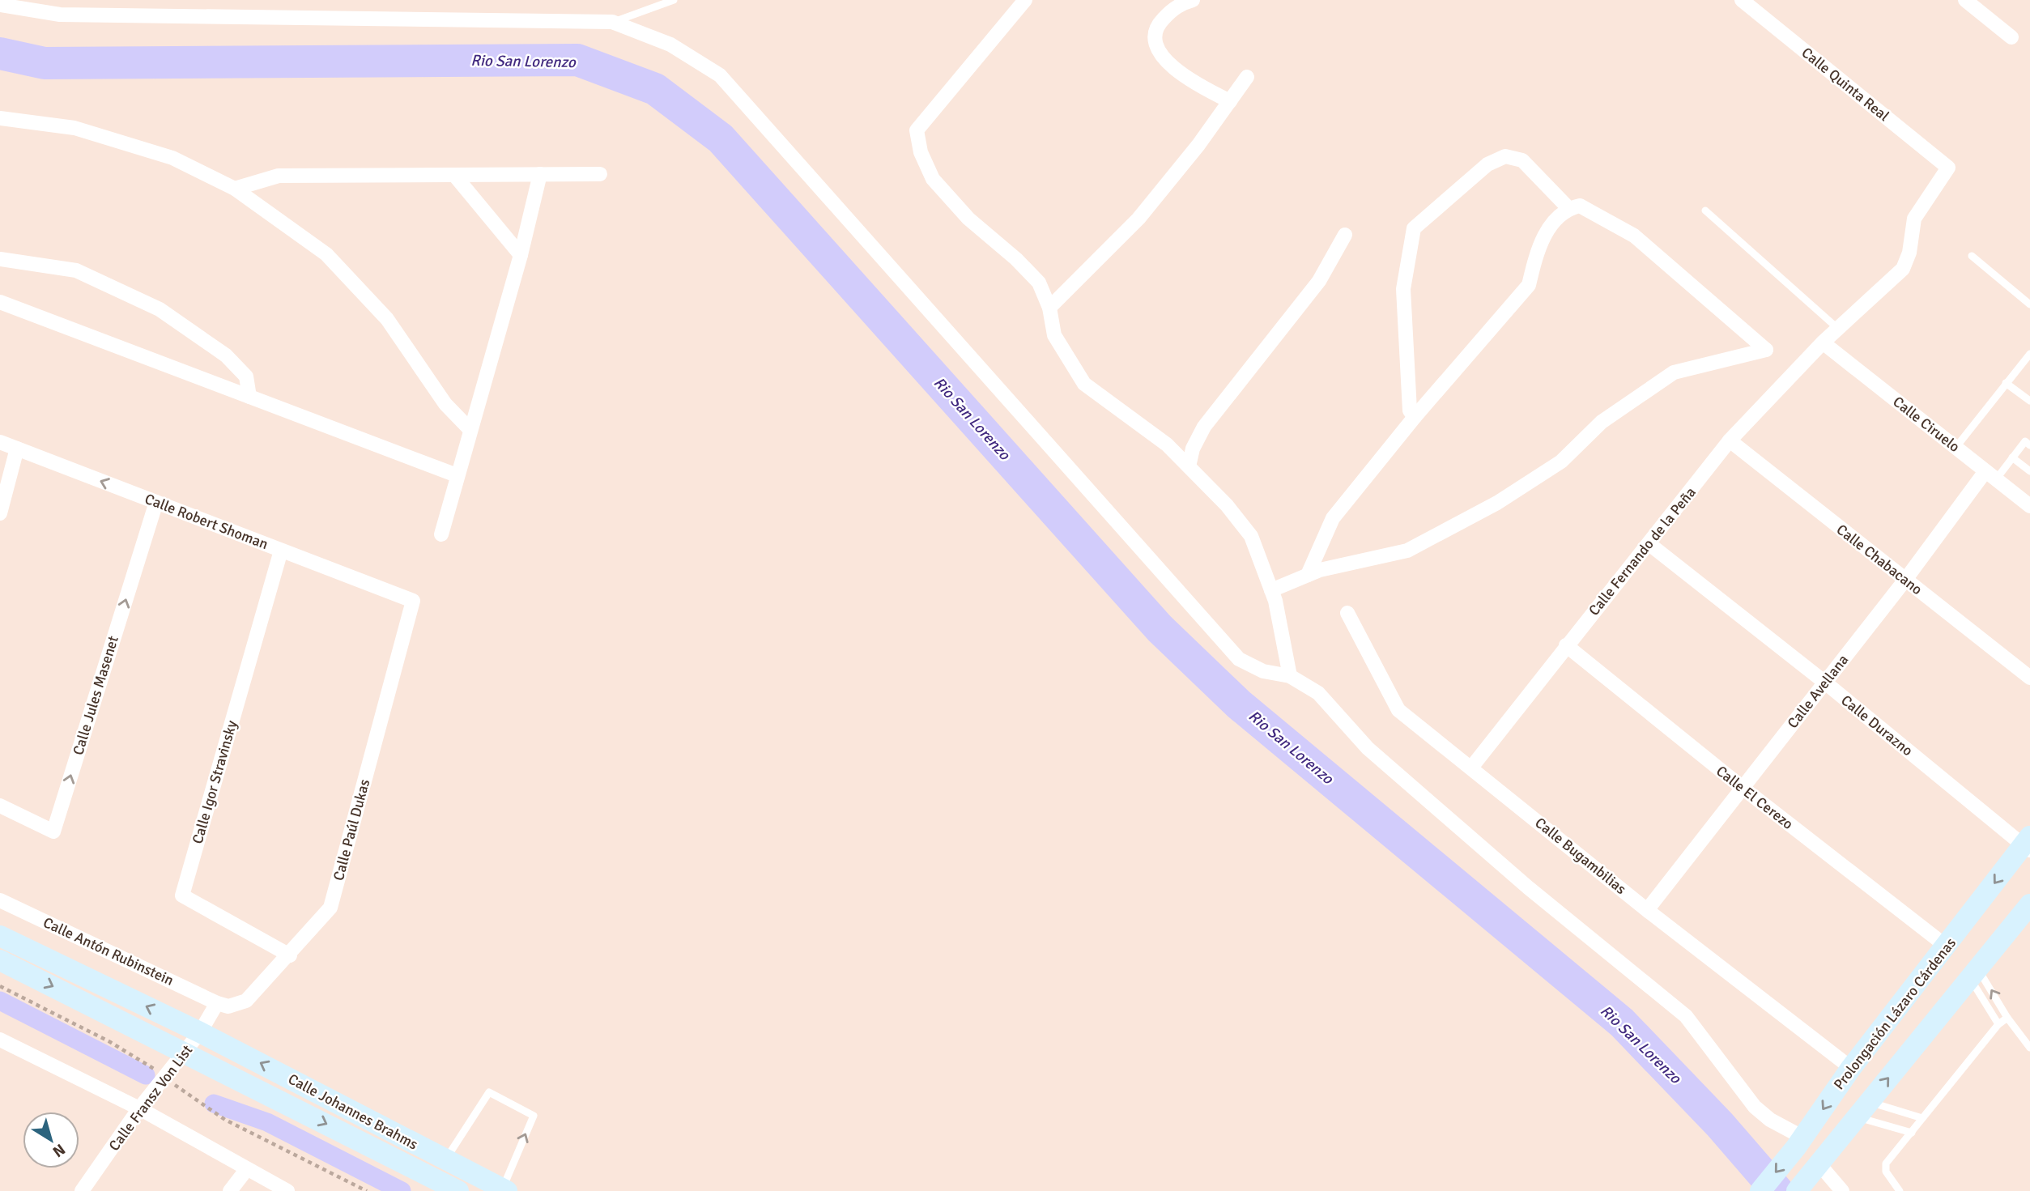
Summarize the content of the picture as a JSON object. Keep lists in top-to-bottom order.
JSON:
{
  "streets": {
    "main road": ["Prolongación Lázaro Cárdenas", "Calle Johannes Brahms"],
    "street": [
      "Calle Quinta Real",
      "Calle Ciruelo",
      "Calle Robert Shoman",
      "Calle Fernando de la Peña",
      "Calle Chabacano",
      "Calle Avellana",
      "Calle Jules Masenet",
      "Calle Durazno",
      "Calle Igor Stravinsky",
      "Calle El Cerezo",
      "Calle Paúl Dukas",
      "Calle Bugambilias",
      "Calle Antón Rubinstein",
      "Calle Fransz Von List"
    ]
  },
  "crossings": [
    ["Calle Quinta Real", "Calle Fernando de la Peña"],
    ["Calle Ciruelo", "Calle Fernando de la Peña"],
    ["Calle Ciruelo", "Calle Avellana"],
    ["Calle Robert Shoman", "Calle Jules Masenet"],
    ["Calle Robert Shoman", "Calle Igor Stravinsky"],
    ["Calle Robert Shoman", "Calle Paúl Dukas"],
    ["Calle Fernando de la Peña", "Calle Chabacano"],
    ["Calle Fernando de la Peña", "Calle Durazno"],
    ["Calle Fernando de la Peña", "Calle El Cerezo"],
    ["Calle Fernando de la Peña", "Calle Bugambilias"],
    ["Calle Chabacano", "Calle Avellana"],
    ["Calle Avellana", "Calle Durazno"],
    ["Calle Avellana", "Calle El Cerezo"],
    ["Calle Avellana", "Calle Bugambilias"],
    ["Calle Durazno", "Prolongación Lázaro Cárdenas"],
    ["Calle Igor Stravinsky", "Calle Paúl Dukas"],
    ["Calle El Cerezo", "Prolongación Lázaro Cárdenas"],
    ["Calle Paúl Dukas", "Calle Antón Rubinstein"],
    ["Calle Paúl Dukas", "Calle Fransz Von List"],
    ["Calle Bugambilias", "Prolongación Lázaro Cárdenas"],
    ["Calle Antón Rubinstein", "Calle Fransz Von List"],
    ["Calle Fransz Von List", "Calle Johannes Brahms"]
  ],
  "one_way": ["Calle Jules Masenet"],
  "water": ["Rio San Lorenzo"],
  "north": "bottom right"
}
